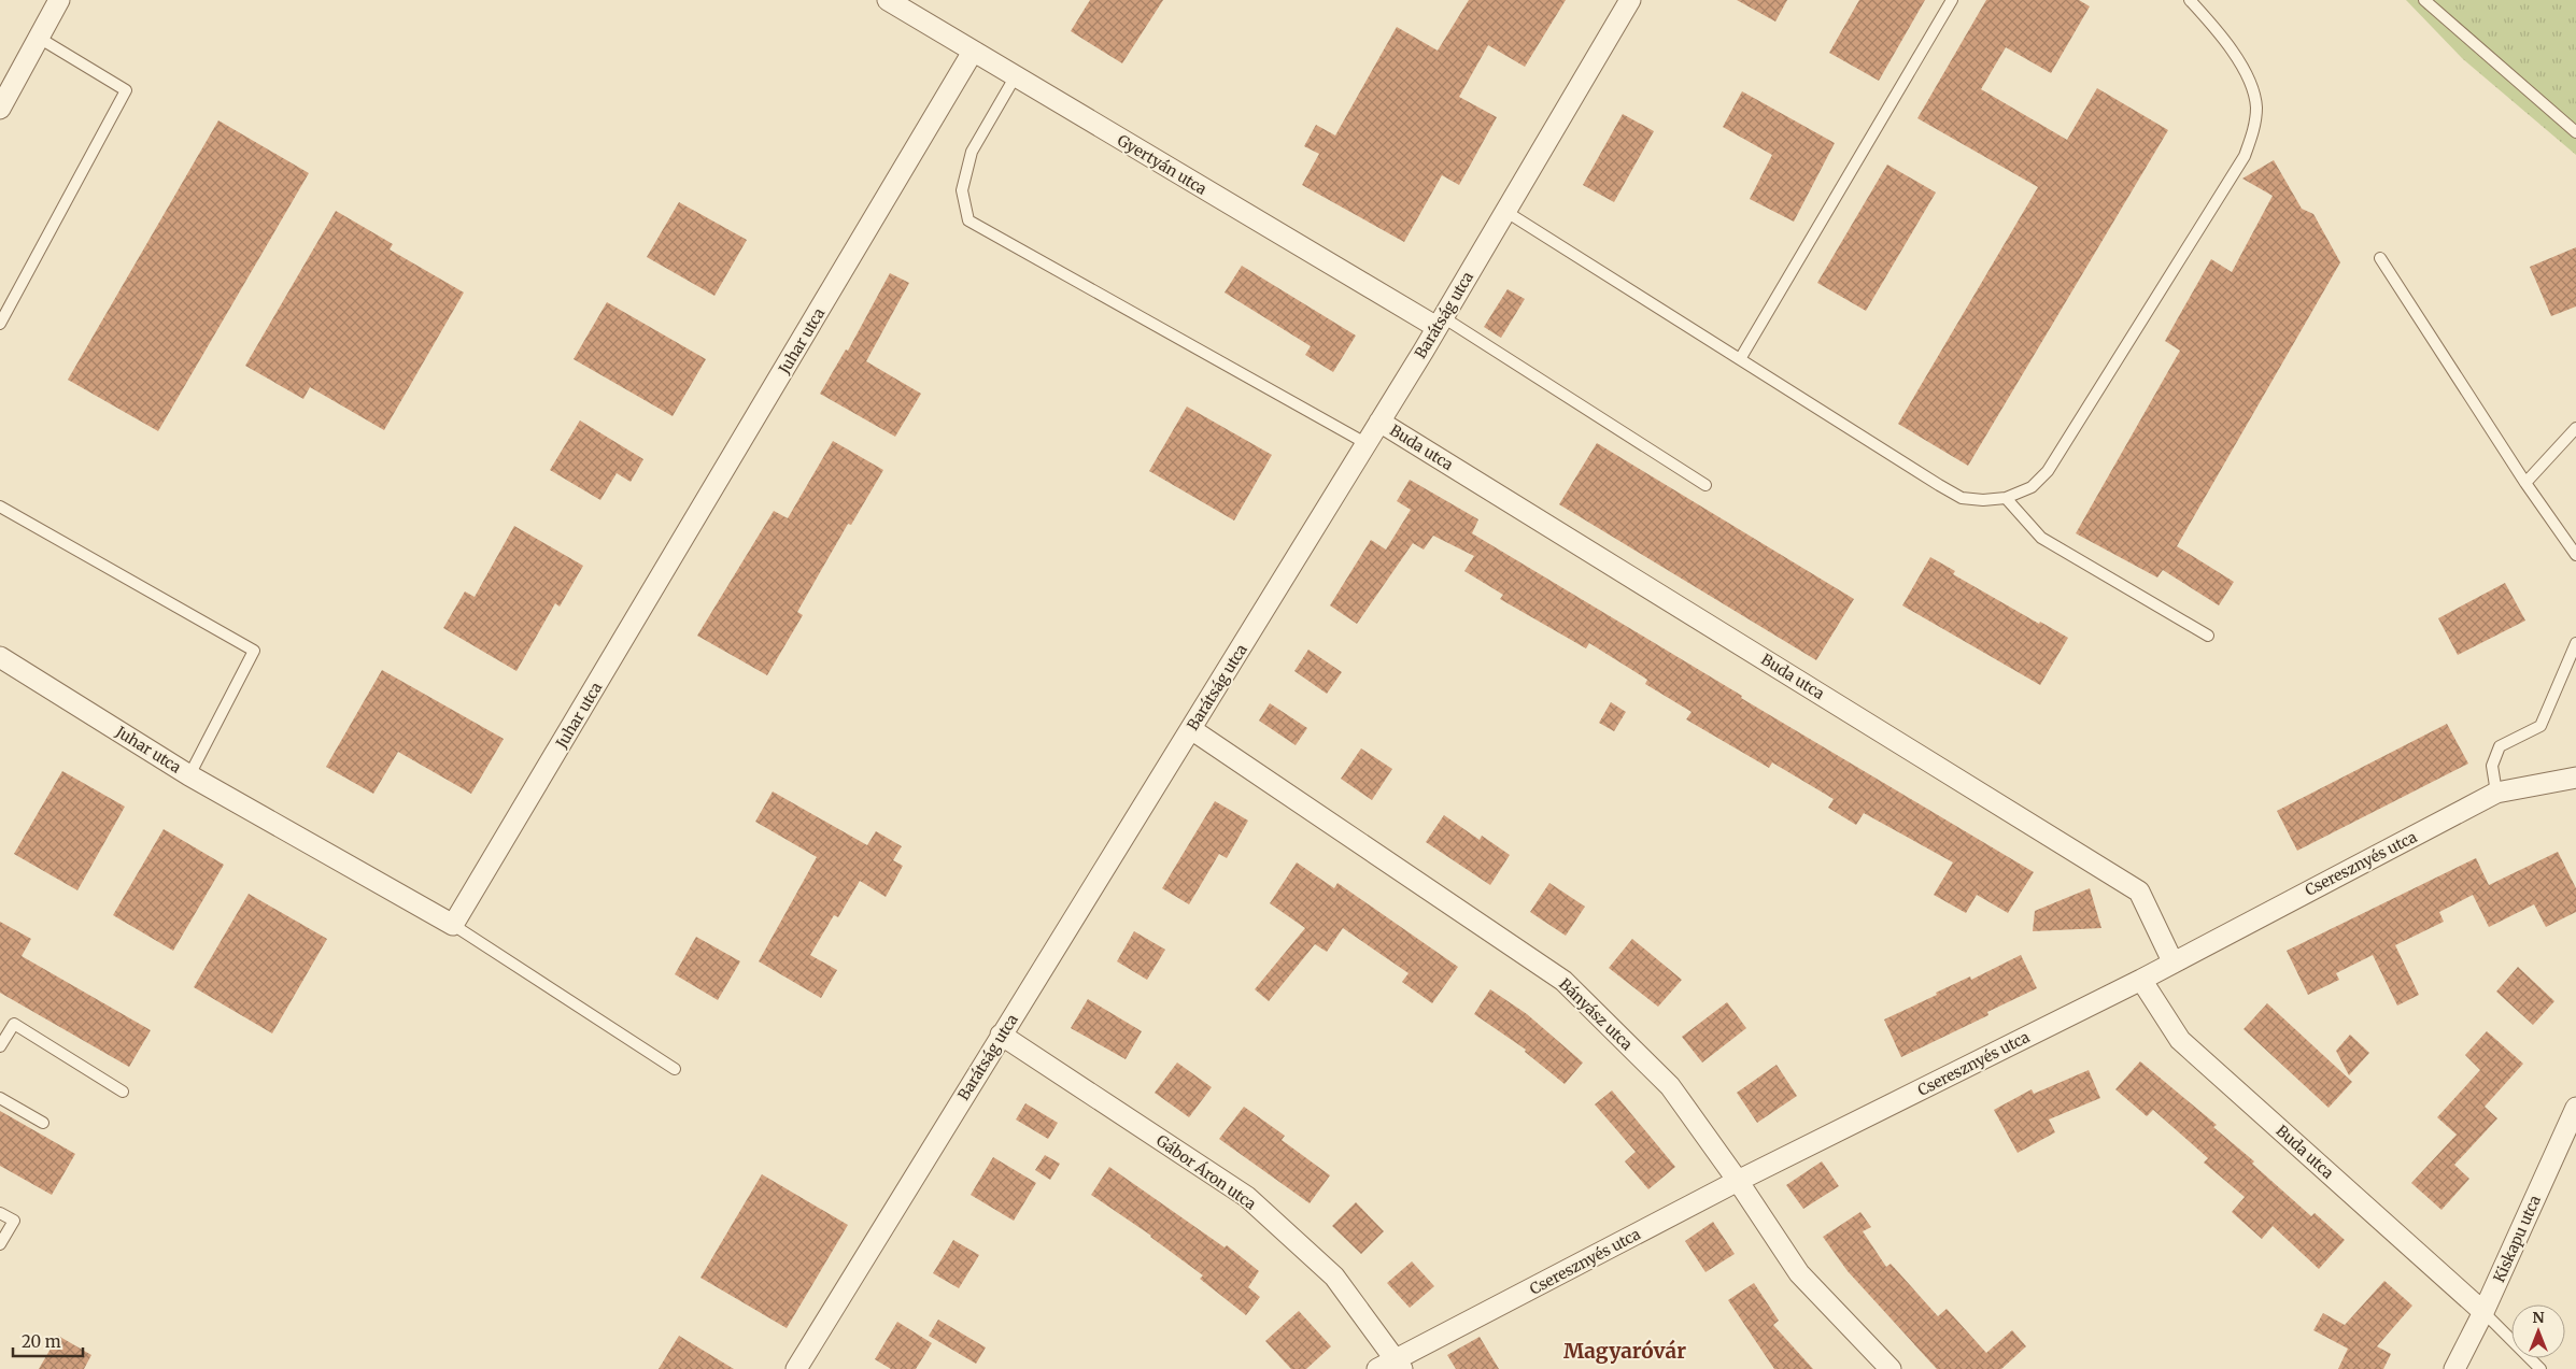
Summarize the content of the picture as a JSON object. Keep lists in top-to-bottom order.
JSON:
{
  "streets": {
    "street": [
      "Gyertyán utca",
      "Barátság utca",
      "Juhar utca",
      "Buda utca",
      "Cseresznyés utca",
      "Bányász utca",
      "Gábor Áron utca",
      "Kiskapu utca"
    ]
  },
  "crossings": [
    ["Gyertyán utca", "Barátság utca"],
    ["Gyertyán utca", "Juhar utca"],
    ["Barátság utca", "Buda utca"],
    ["Barátság utca", "Bányász utca"],
    ["Barátság utca", "Gábor Áron utca"],
    ["Buda utca", "Cseresznyés utca"],
    ["Buda utca", "Kiskapu utca"],
    ["Cseresznyés utca", "Bányász utca"],
    ["Cseresznyés utca", "Gábor Áron utca"]
  ],
  "districts": ["Magyaróvár"],
  "scale_bar": "20 m",
  "north": "top"
}
